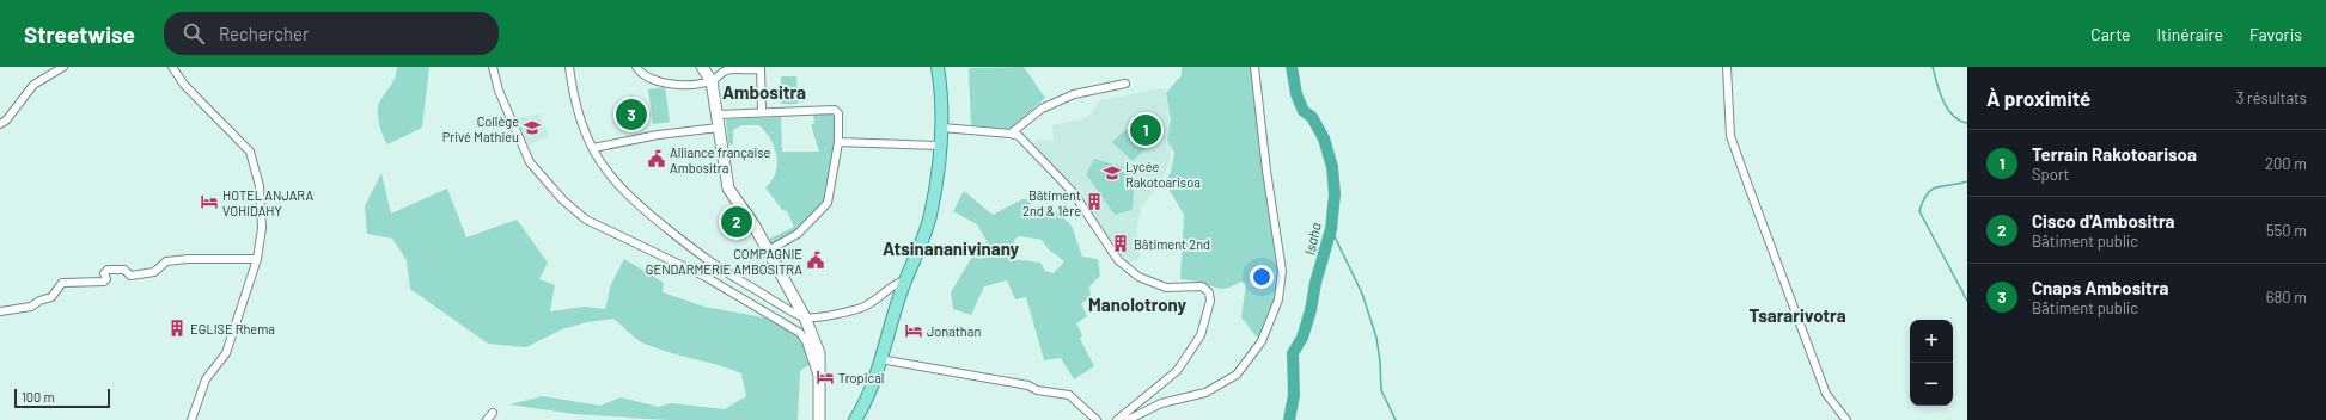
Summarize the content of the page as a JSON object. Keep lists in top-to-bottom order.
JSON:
{
  "districts": [
    "Ambositra",
    "Atsinananivinany",
    "Manolotrony",
    "Tsararivotra"
  ],
  "water": ["Isaha"],
  "places": {
    "school or university": ["Collège Privé Mathieu", "Lycée Rakotoarisoa"],
    "public building": ["Alliance française Ambositra", "COMPAGNIE GENDARMERIE AMBOSITRA"],
    "hotel": ["HOTEL ANJARA VOHIDAHY", "Jonathan", "Tropical"],
    "building": ["Bâtiment 2nd & 1ère", "Bâtiment 2nd", "EGLISE Rhema"]
  },
  "scale_bar": "100 m",
  "page": {
    "header": "Streetwise",
    "search": "Rechercher",
    "nav": ["Carte", "Itinéraire", "Favoris"],
    "heading": ["À proximité", "3 résultats"],
    "pins": ["3", "1", "2"],
    "list": [
      {
        "mark": "1",
        "name": "Terrain Rakotoarisoa",
        "note": "Sport",
        "value": "200 m"
      },
      {
        "mark": "2",
        "name": "Cisco d'Ambositra",
        "note": "Bâtiment public",
        "value": "550 m"
      },
      {
        "mark": "3",
        "name": "Cnaps Ambositra",
        "note": "Bâtiment public",
        "value": "680 m"
      }
    ],
    "map_buttons": ["+", "−"],
    "scale": "100 m"
  }
}
